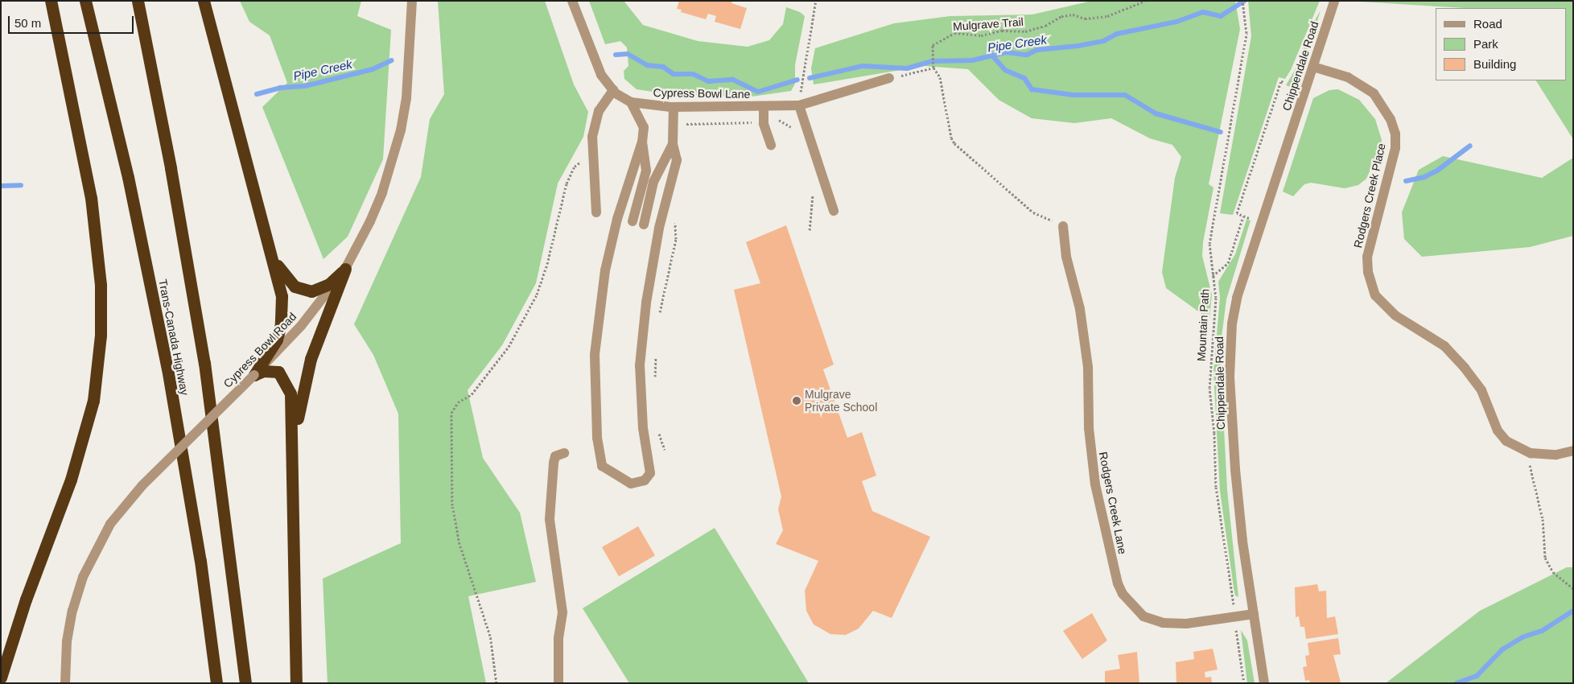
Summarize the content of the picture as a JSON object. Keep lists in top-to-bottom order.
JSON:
{
  "streets": {
    "highway": ["Trans-Canada Highway"],
    "street": [
      "Chippendale Road",
      "Cypress Bowl Lane",
      "Rodgers Creek Place",
      "Cypress Bowl Road",
      "Rodgers Creek Lane"
    ],
    "path": ["Mulgrave Trail", "Mountain Path"]
  },
  "crossings": [
    ["Chippendale Road", "Rodgers Creek Place"],
    ["Chippendale Road", "Rodgers Creek Lane"]
  ],
  "water": ["Pipe Creek"],
  "places": ["Mulgrave Private School"],
  "legend": ["Road", "Park", "Building"],
  "scale_bar": "50 m"
}
